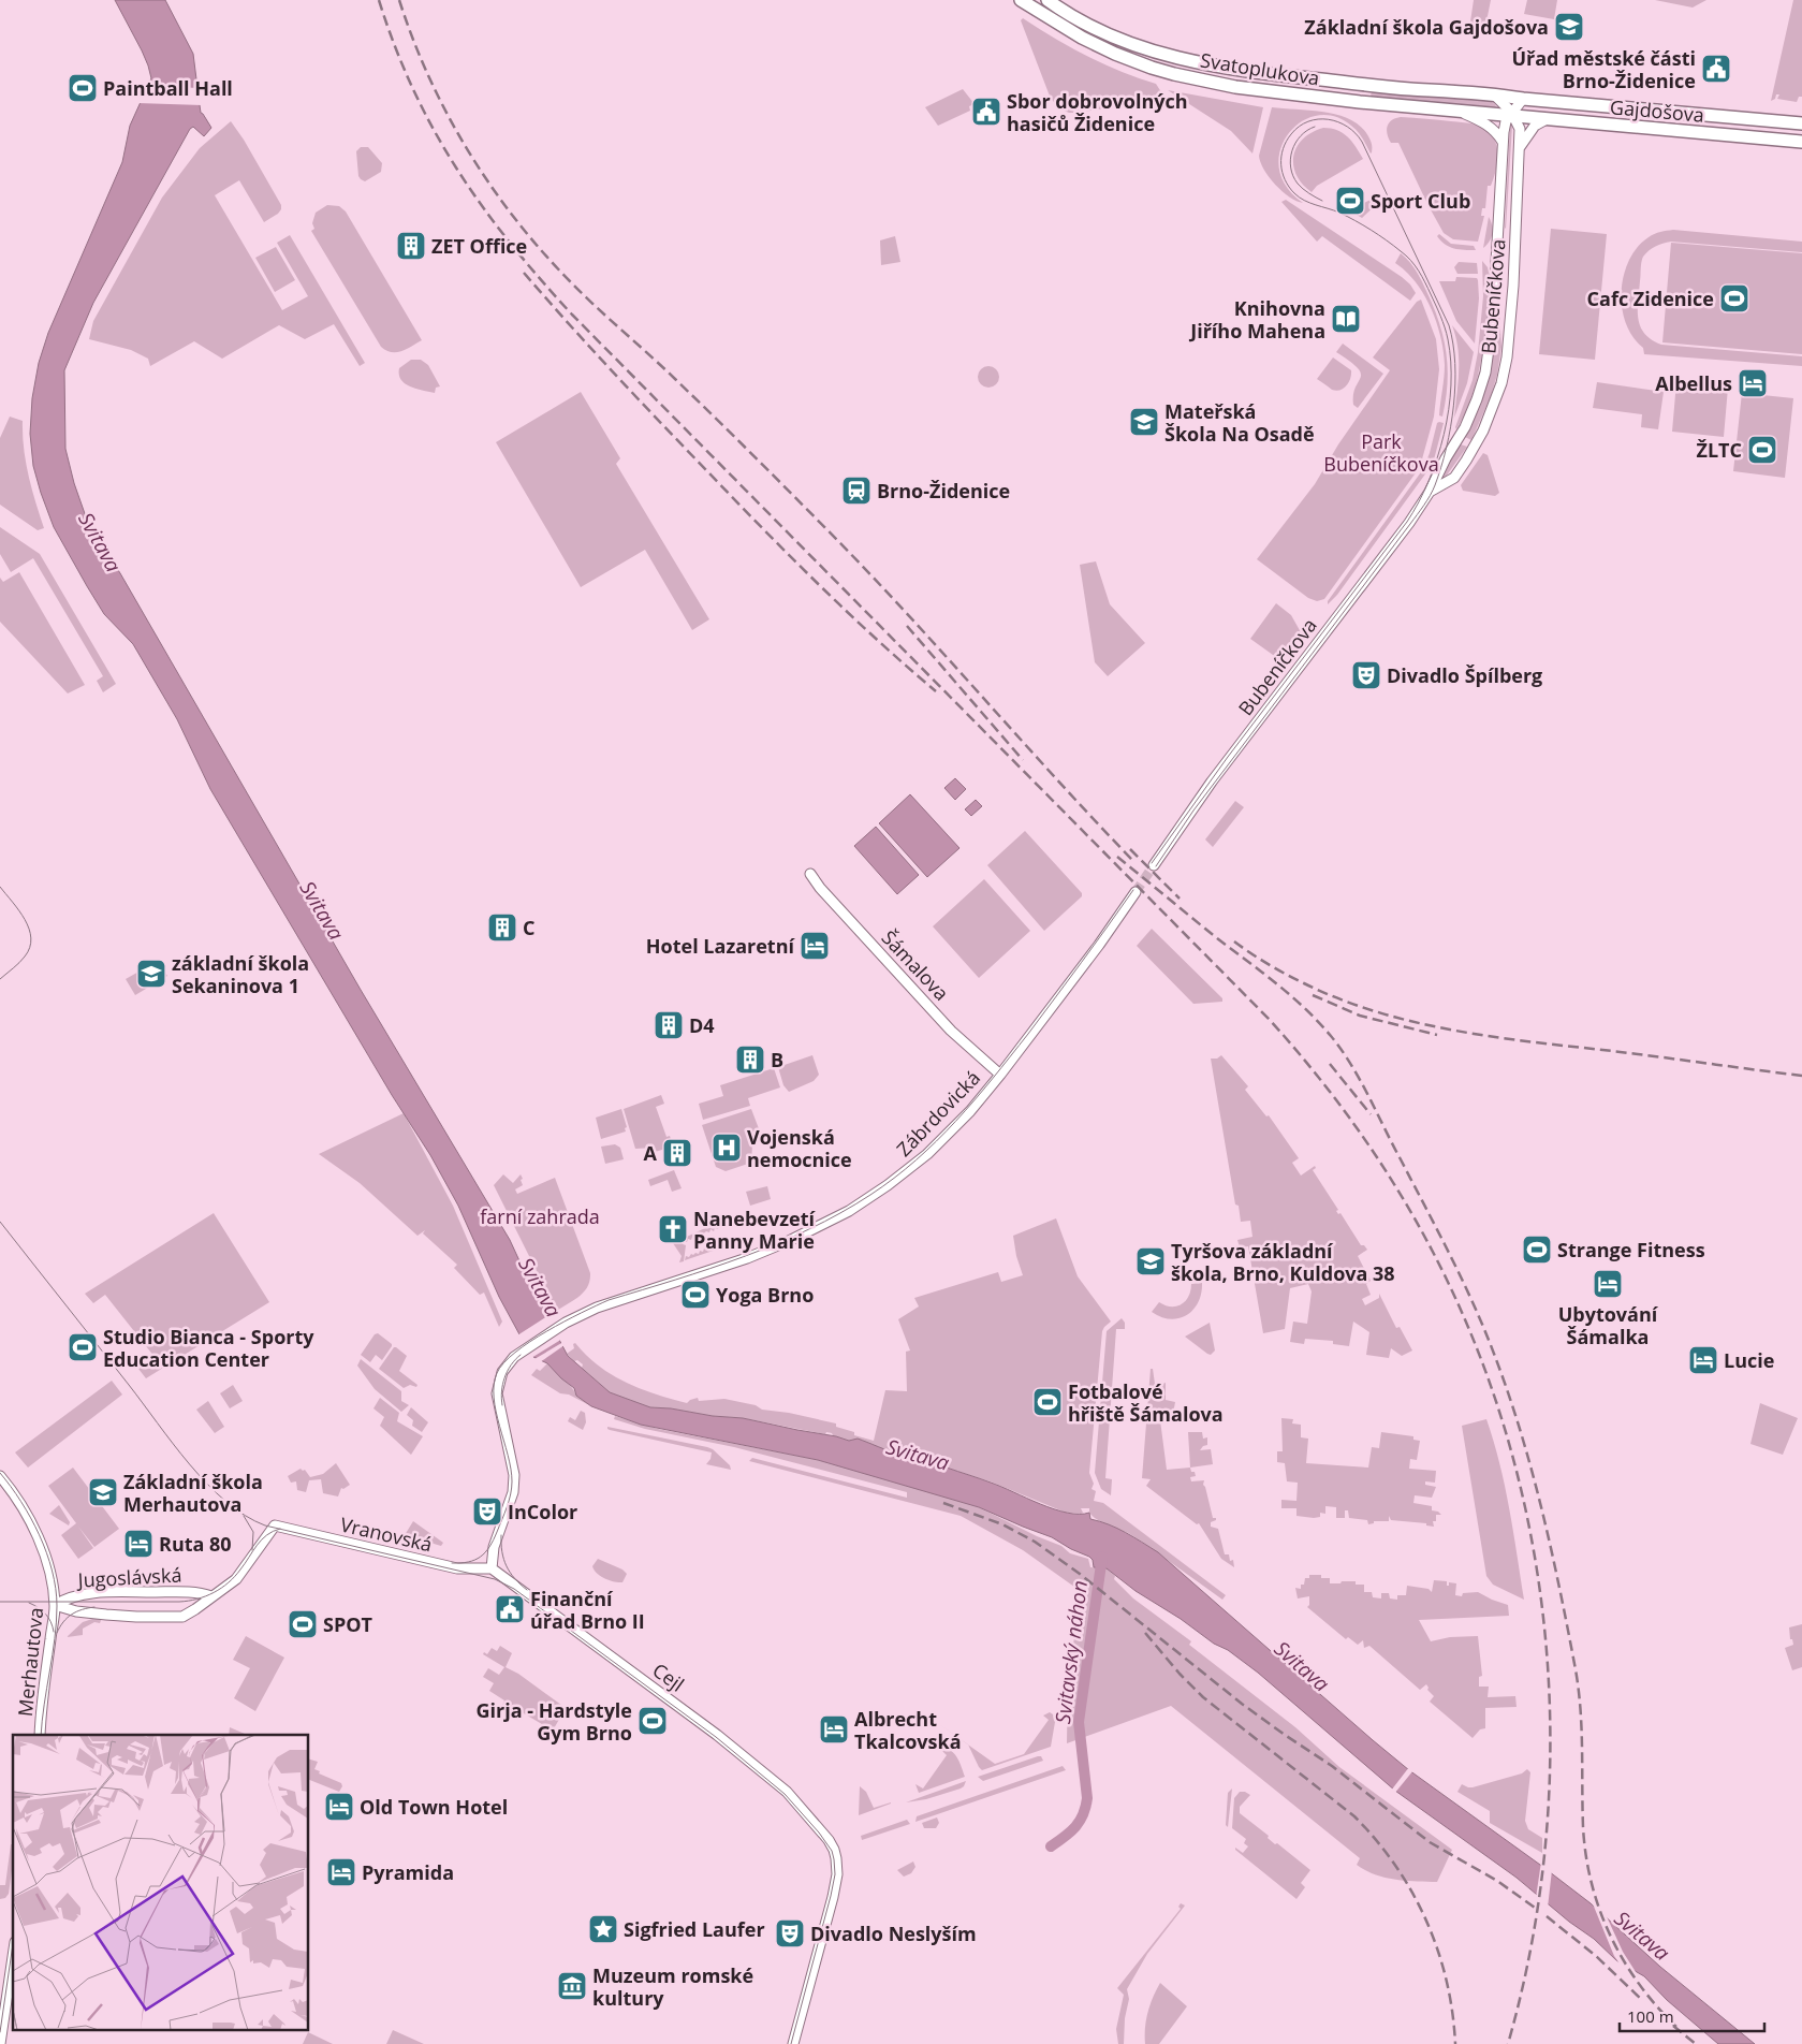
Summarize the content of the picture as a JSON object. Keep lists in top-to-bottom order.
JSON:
{
  "streets": {
    "main road": ["Svatoplukova", "Gajdošova"],
    "street": [
      "Bubeníčkova",
      "Šámalova",
      "Zábrdovická",
      "Vranovská",
      "Jugoslávská",
      "Merhautova",
      "Cejl"
    ]
  },
  "crossings": [
    ["Svatoplukova", "Gajdošova"],
    ["Svatoplukova", "Bubeníčkova"],
    ["Gajdošova", "Bubeníčkova"],
    ["Šámalova", "Zábrdovická"],
    ["Zábrdovická", "Vranovská"],
    ["Zábrdovická", "Cejl"],
    ["Vranovská", "Jugoslávská"],
    ["Vranovská", "Cejl"],
    ["Jugoslávská", "Merhautova"]
  ],
  "water": ["Svitava", "Svitavský náhon"],
  "parks": ["Park Bubeníčkova", "farní zahrada"],
  "places": {
    "school or university": [
      "Základní škola Gajdošova",
      "Mateřská Škola Na Osadě",
      "základní škola Sekaninova 1",
      "Tyršova základní škola, Brno, Kuldova 38",
      "Základní škola Merhautova"
    ],
    "public building": ["Úřad městské části Brno-Židenice", "Sbor dobrovolných hasičů Židenice", "Finanční úřad Brno II"],
    "sports": [
      "Paintball Hall",
      "Sport Club",
      "Cafc Zidenice",
      "ŽLTC",
      "Strange Fitness",
      "Yoga Brno",
      "Studio Bianca - Sporty Education Center",
      "Fotbalové hřiště Šámalova",
      "SPOT",
      "Girja - Hardstyle Gym Brno"
    ],
    "building": [
      "ZET Office",
      "C",
      "D4",
      "B",
      "A"
    ],
    "library": ["Knihovna Jiřího Mahena"],
    "hotel": [
      "Albellus",
      "Hotel Lazaretní",
      "Ubytování Šámalka",
      "Lucie",
      "Ruta 80",
      "Albrecht Tkalcovská",
      "Old Town Hotel",
      "Pyramida"
    ],
    "station": ["Brno-Židenice"],
    "theatre": ["Divadlo Špílberg", "InColor", "Divadlo Neslyším"],
    "hospital": ["Vojenská nemocnice"],
    "church": ["Nanebevzetí Panny Marie"],
    "place": ["Sigfried Laufer"],
    "museum": ["Muzeum romské kultury"]
  },
  "scale_bar": "100 m"
}
